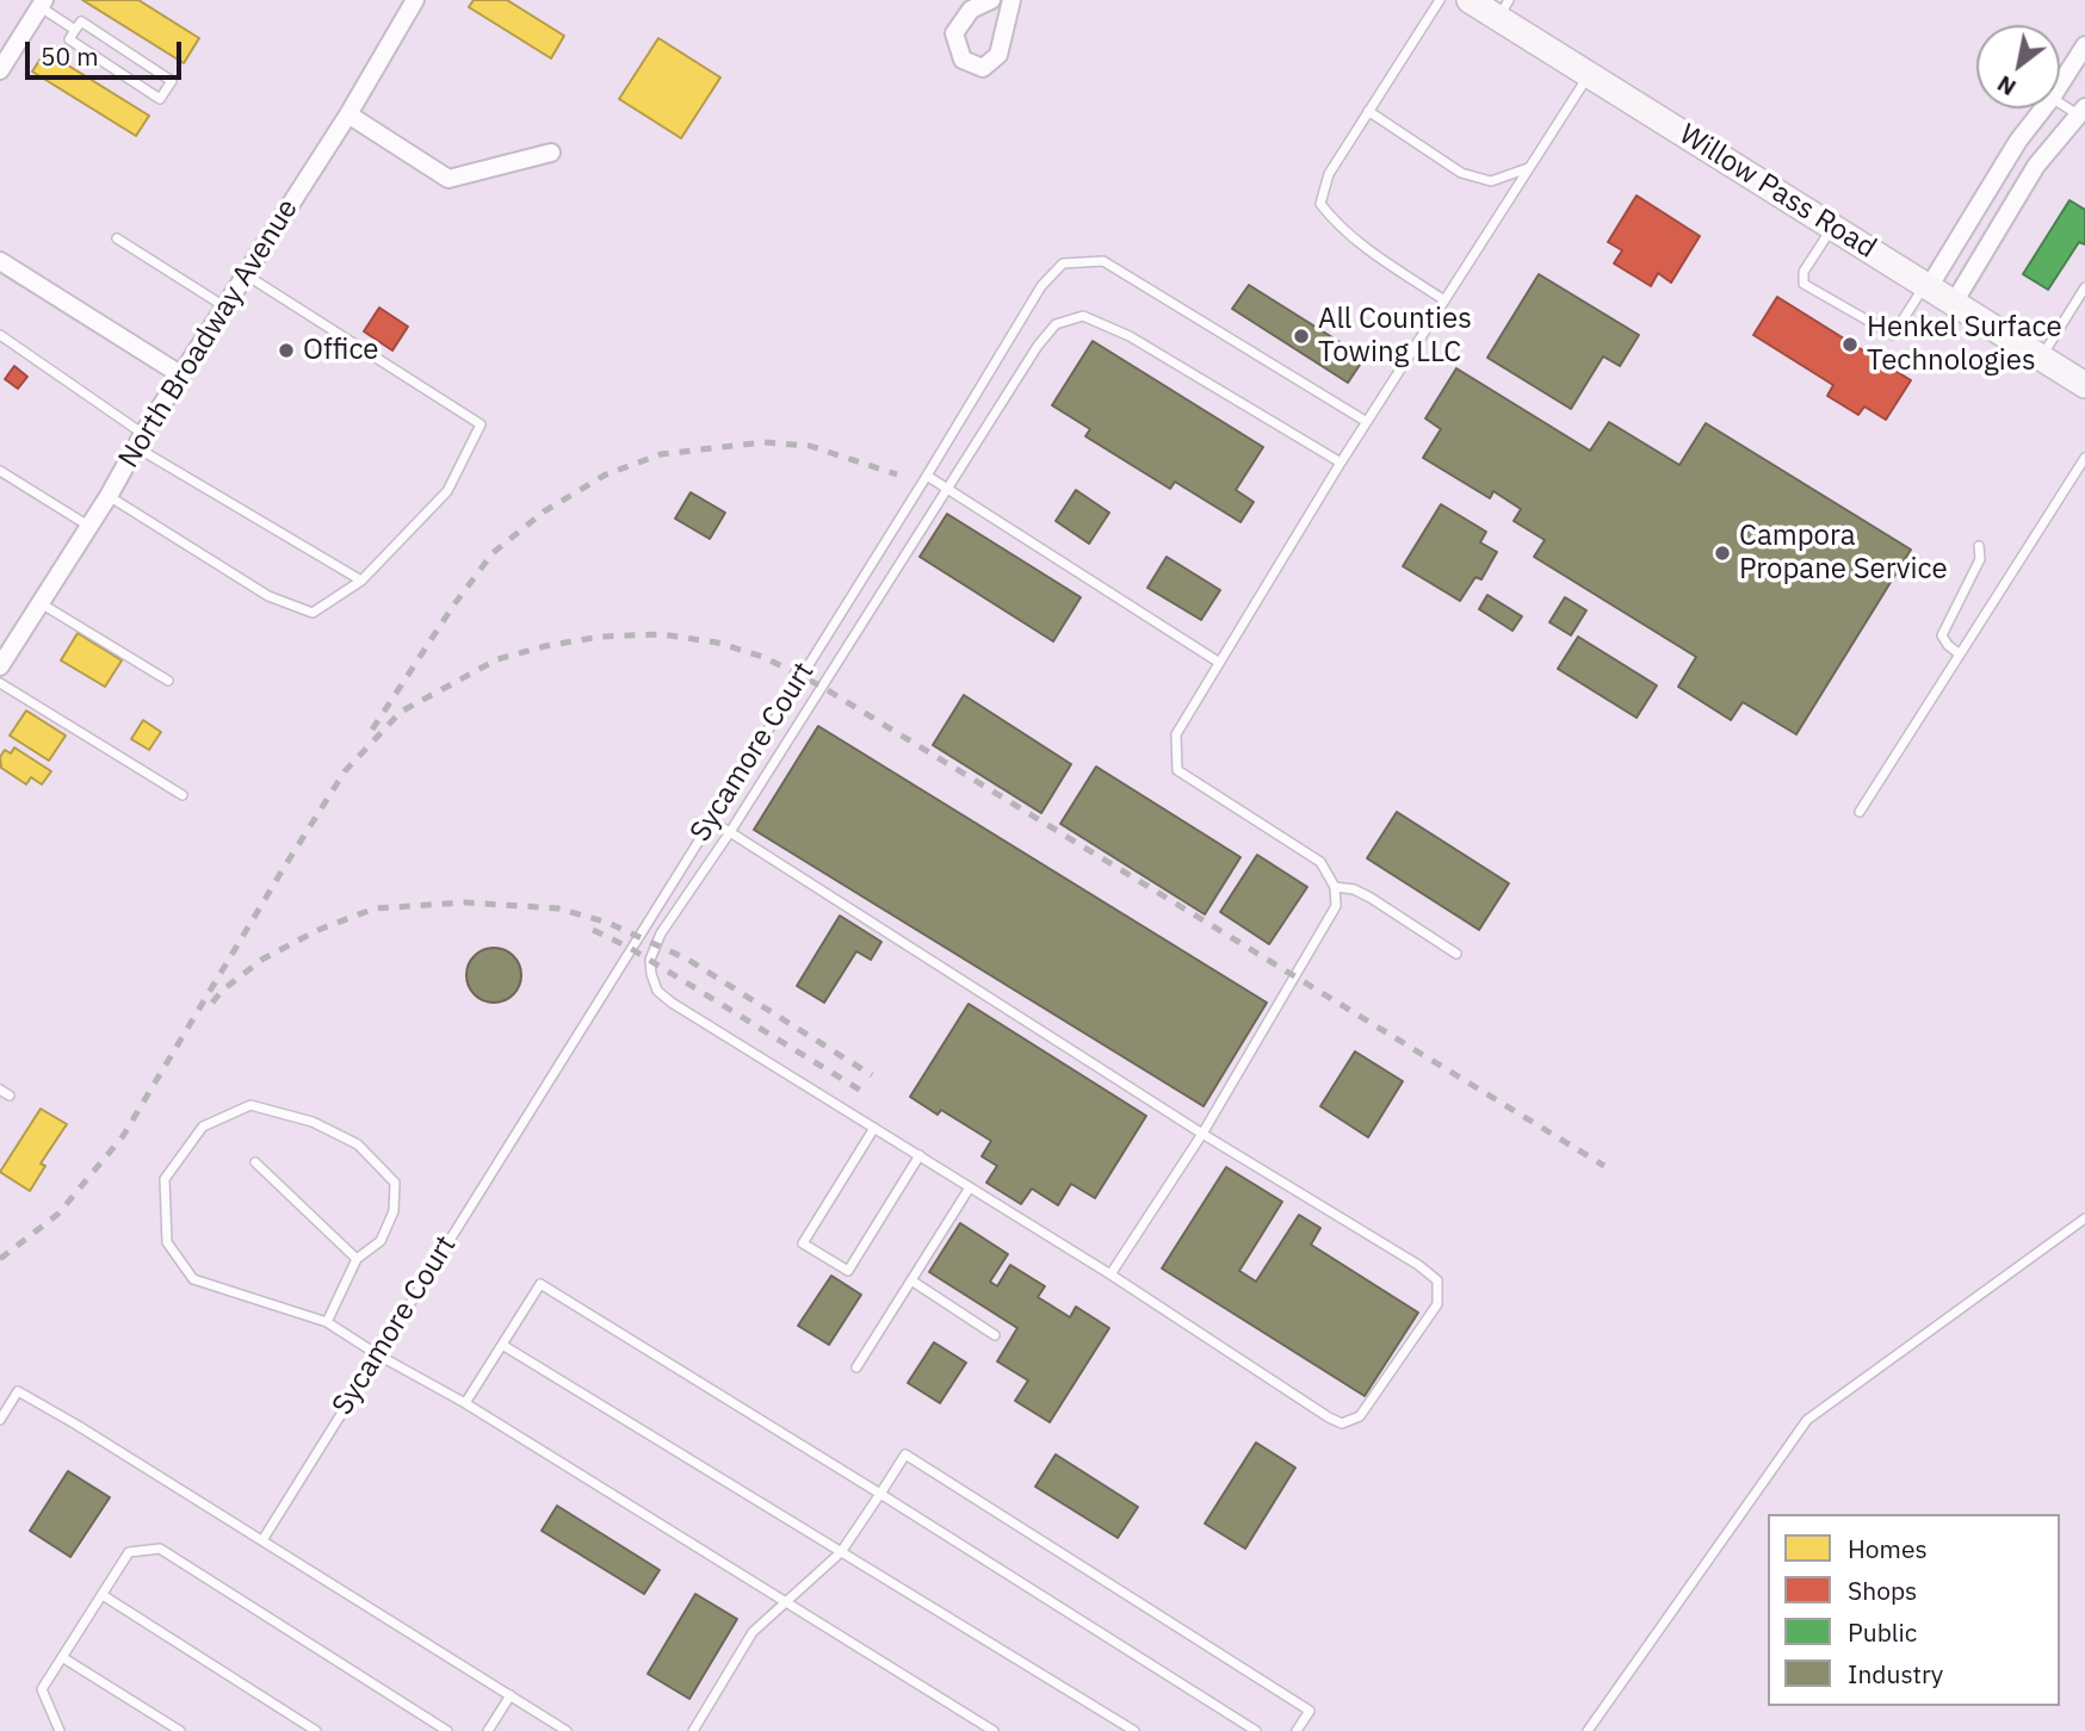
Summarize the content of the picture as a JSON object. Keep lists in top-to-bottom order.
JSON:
{
  "streets": {
    "main road": ["Willow Pass Road"],
    "street": ["North Broadway Avenue"],
    "lane": ["Sycamore Court"]
  },
  "places": [
    "All Counties Towing LLC",
    "Henkel Surface Technologies",
    "Office",
    "Campora Propane Service"
  ],
  "legend": [
    "Homes",
    "Shops",
    "Public",
    "Industry"
  ],
  "scale_bar": "50 m",
  "north": "bottom left"
}
